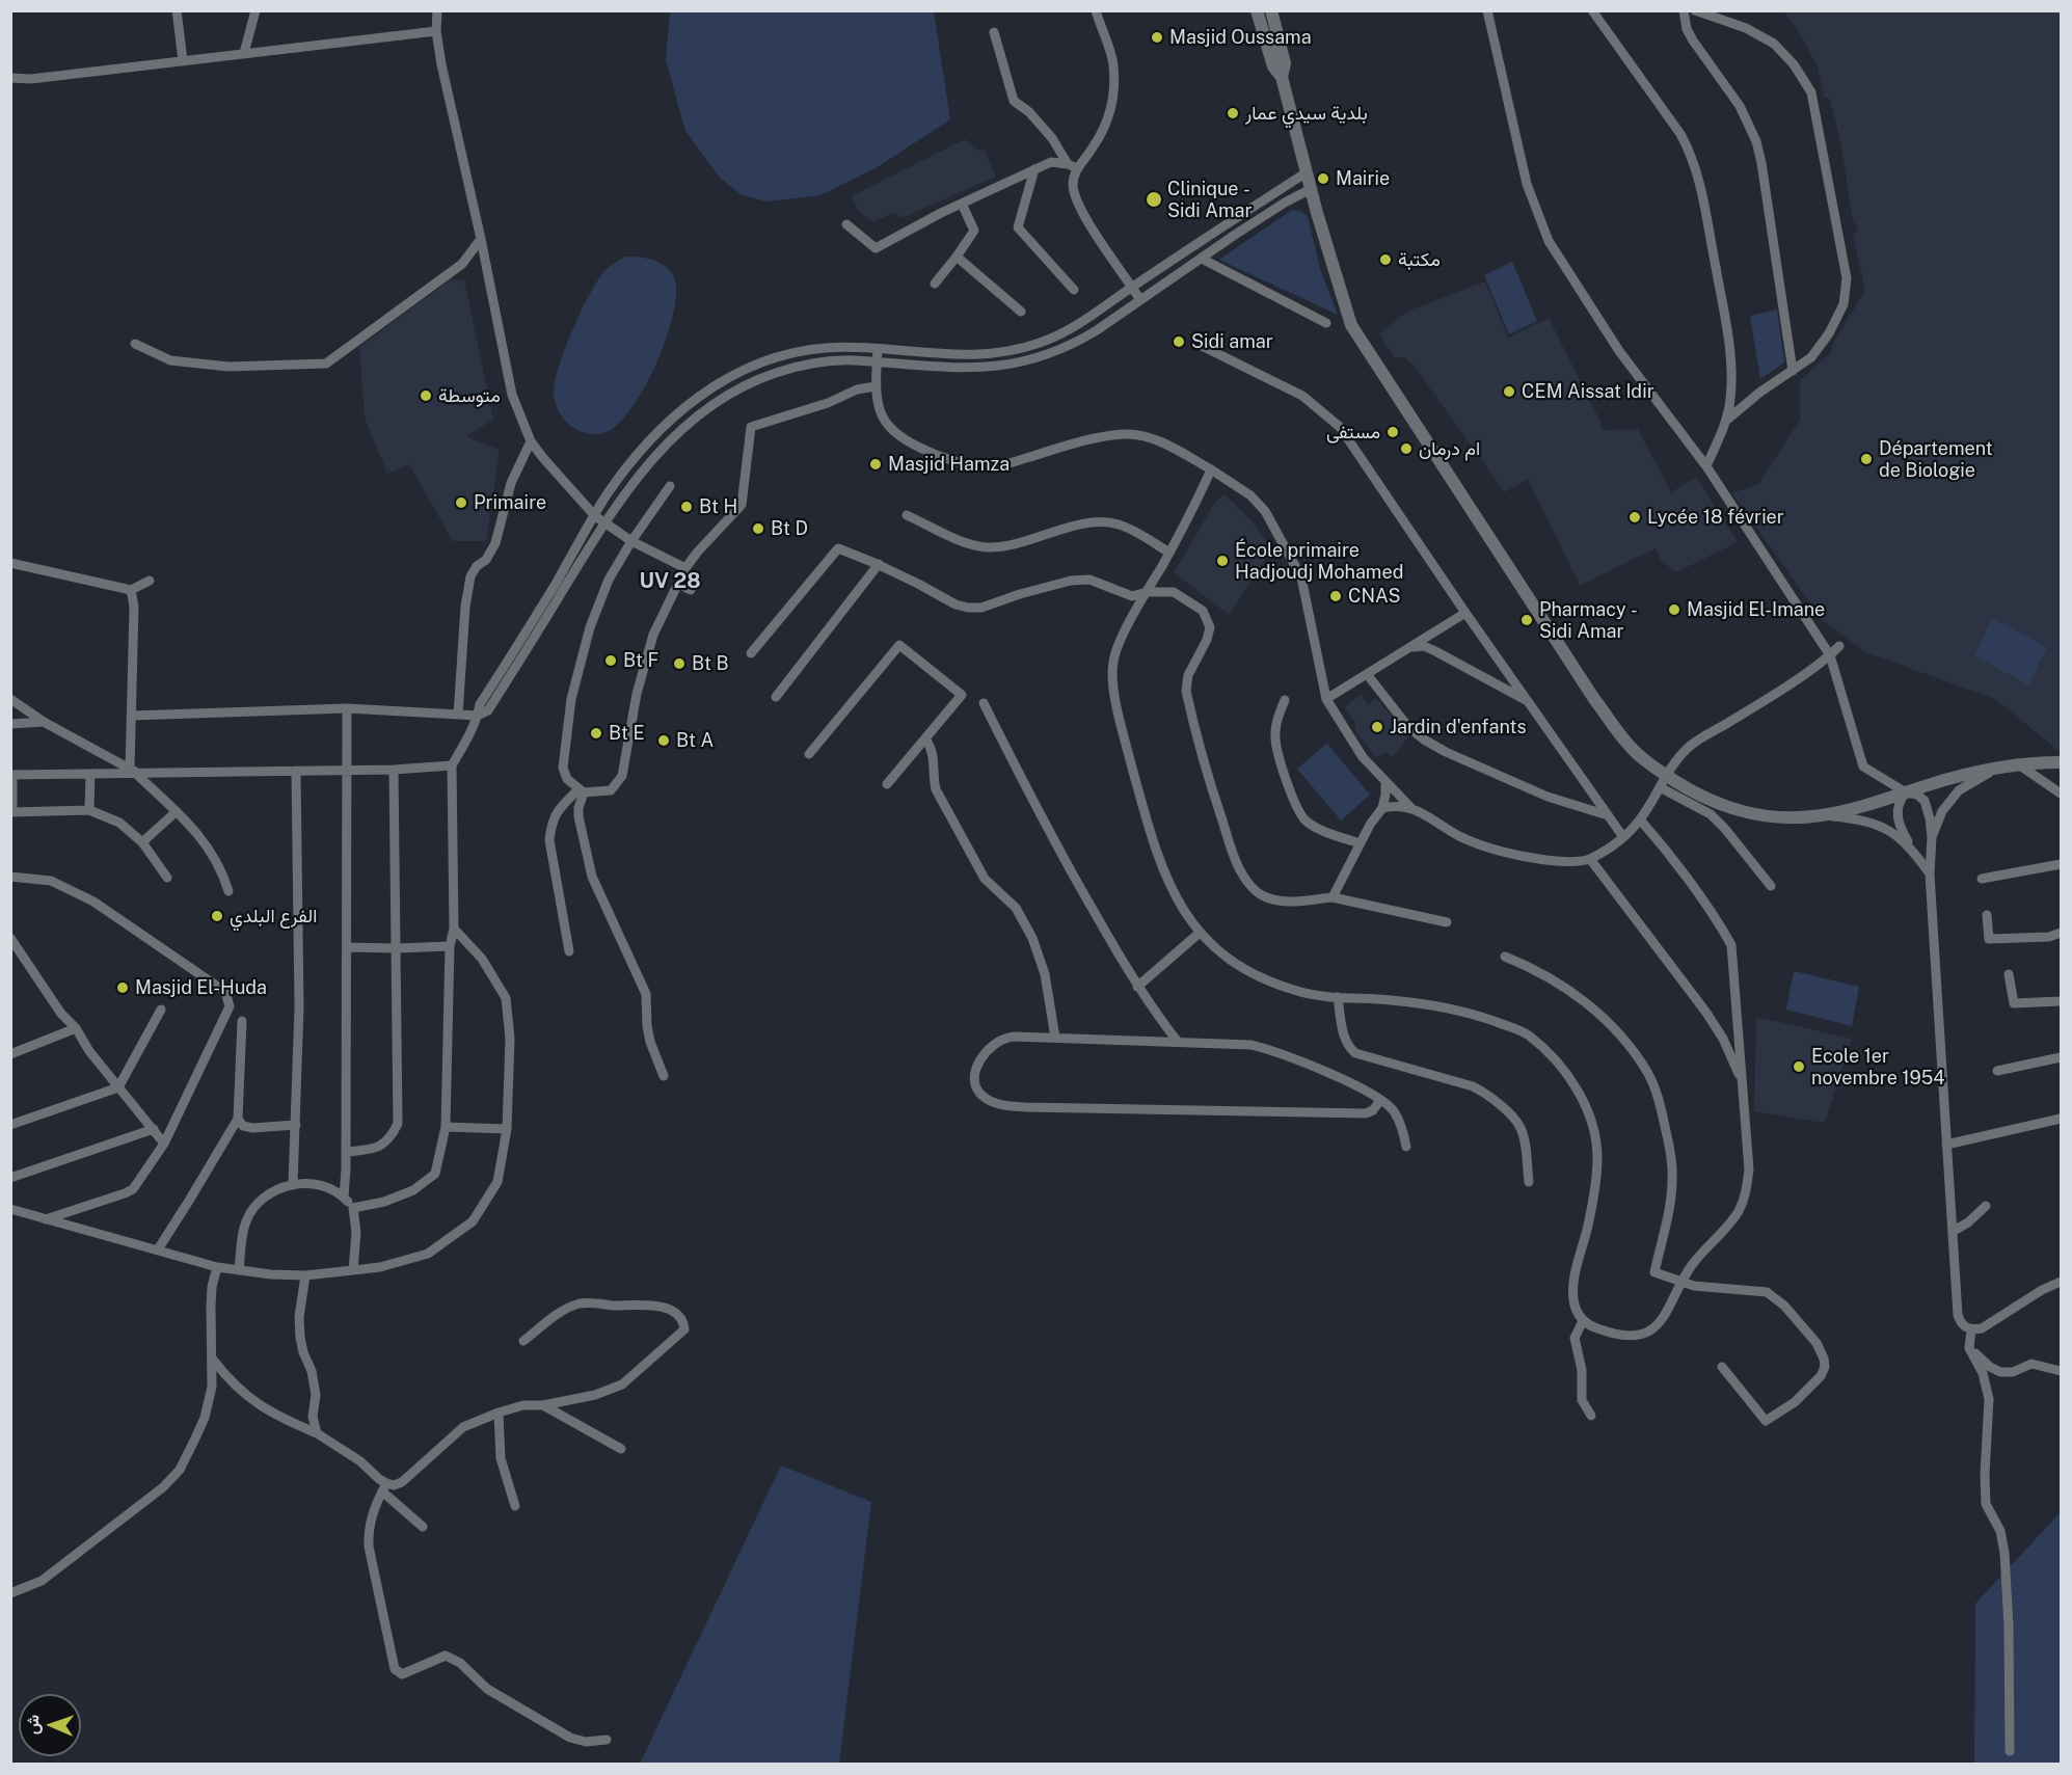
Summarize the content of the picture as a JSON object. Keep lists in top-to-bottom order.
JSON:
{
  "districts": ["UV 28"],
  "places": [
    "Masjid Oussama",
    "بلدية سيدي عمار",
    "Mairie",
    "Clinique - Sidi Amar",
    "مكتبة",
    "Sidi amar",
    "CEM Aissat Idir",
    "متوسطة",
    "مستفى",
    "ام درمان",
    "Département de Biologie",
    "Masjid Hamza",
    "Primaire",
    "Bt H",
    "Lycée 18 février",
    "Bt D",
    "École primaire Hadjoudj Mohamed",
    "CNAS",
    "Masjid El-Imane",
    "Pharmacy - Sidi Amar",
    "Bt F",
    "Bt B",
    "Jardin d'enfants",
    "Bt E",
    "Bt A",
    "الفرع البلدي",
    "Masjid El-Huda",
    "Ecole 1er novembre 1954"
  ],
  "north": "left"
}
